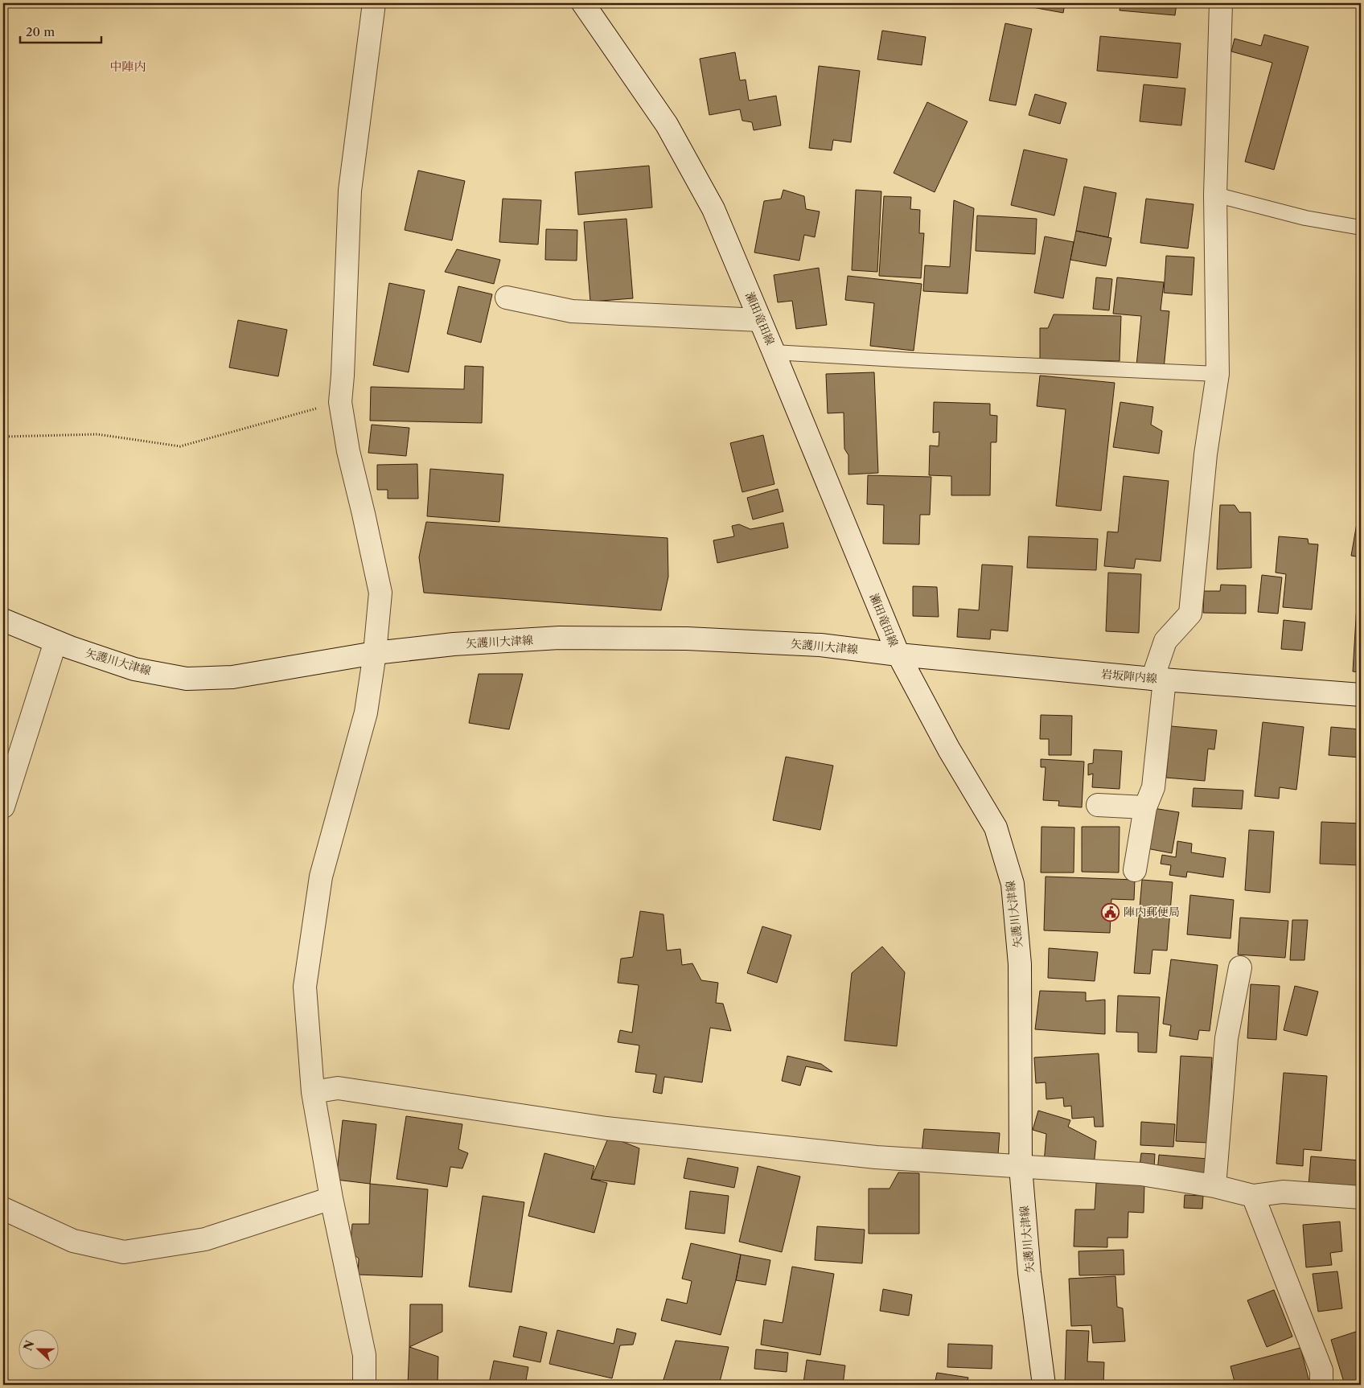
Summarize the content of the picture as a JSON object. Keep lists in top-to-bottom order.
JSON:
{
  "streets": {
    "street": ["瀬田竜田線", "矢護川大津線", "岩坂陣内線"]
  },
  "crossings": [
    ["瀬田竜田線", "矢護川大津線"],
    ["瀬田竜田線", "岩坂陣内線"],
    ["矢護川大津線", "岩坂陣内線"]
  ],
  "districts": ["中陣内"],
  "places": {
    "public building": ["陣内郵便局"]
  },
  "scale_bar": "20 m",
  "north": "left"
}
